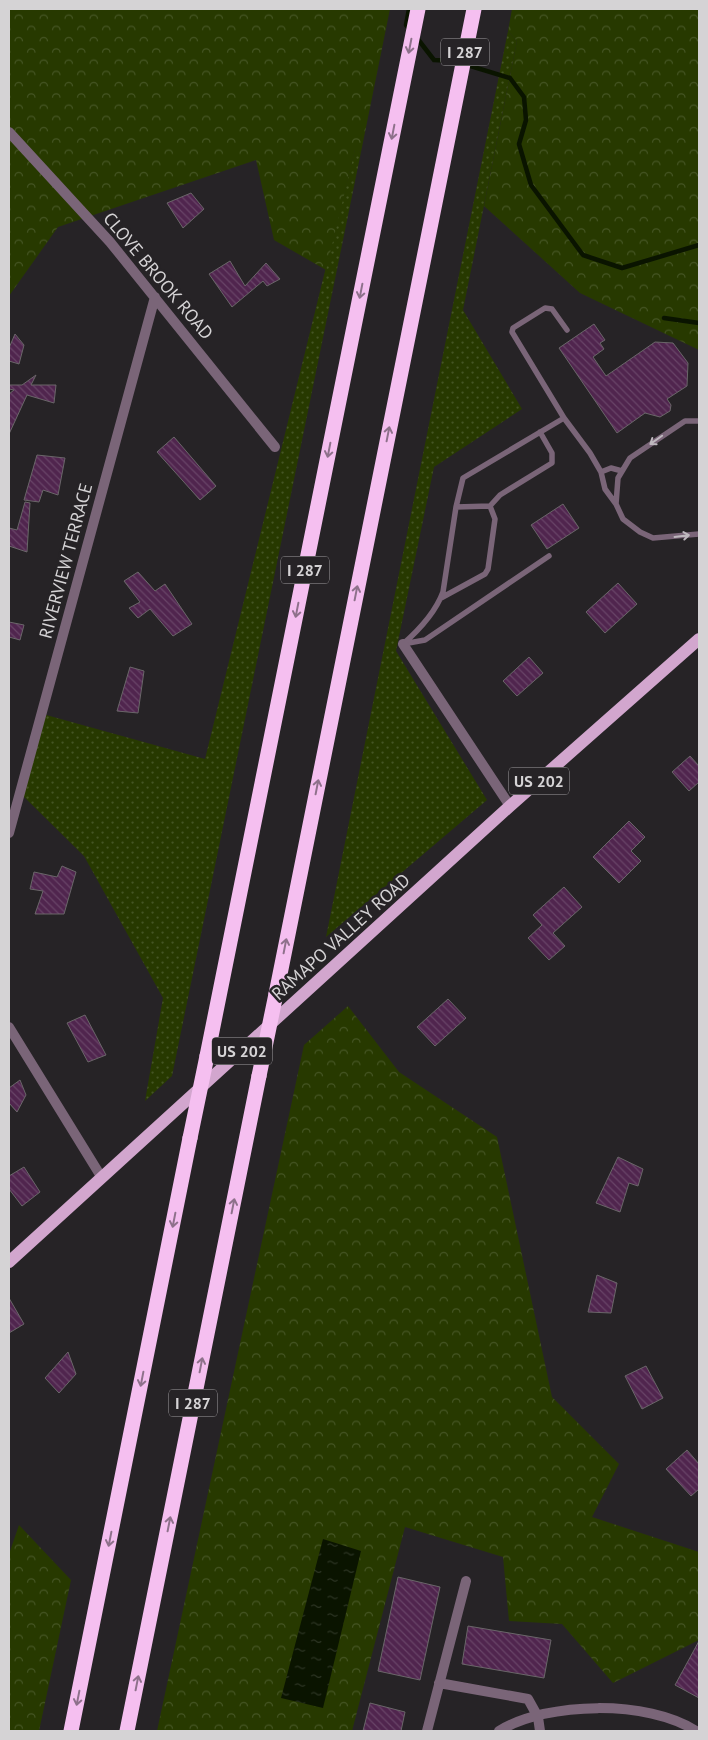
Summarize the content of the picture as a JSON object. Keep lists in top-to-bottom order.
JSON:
{
  "streets": {
    "highway": ["I 287"],
    "main road": ["US 202", "RAMAPO VALLEY ROAD"],
    "street": ["CLOVE BROOK ROAD", "RIVERVIEW TERRACE"]
  },
  "crossings": [
    ["CLOVE BROOK ROAD", "RIVERVIEW TERRACE"]
  ]
}
